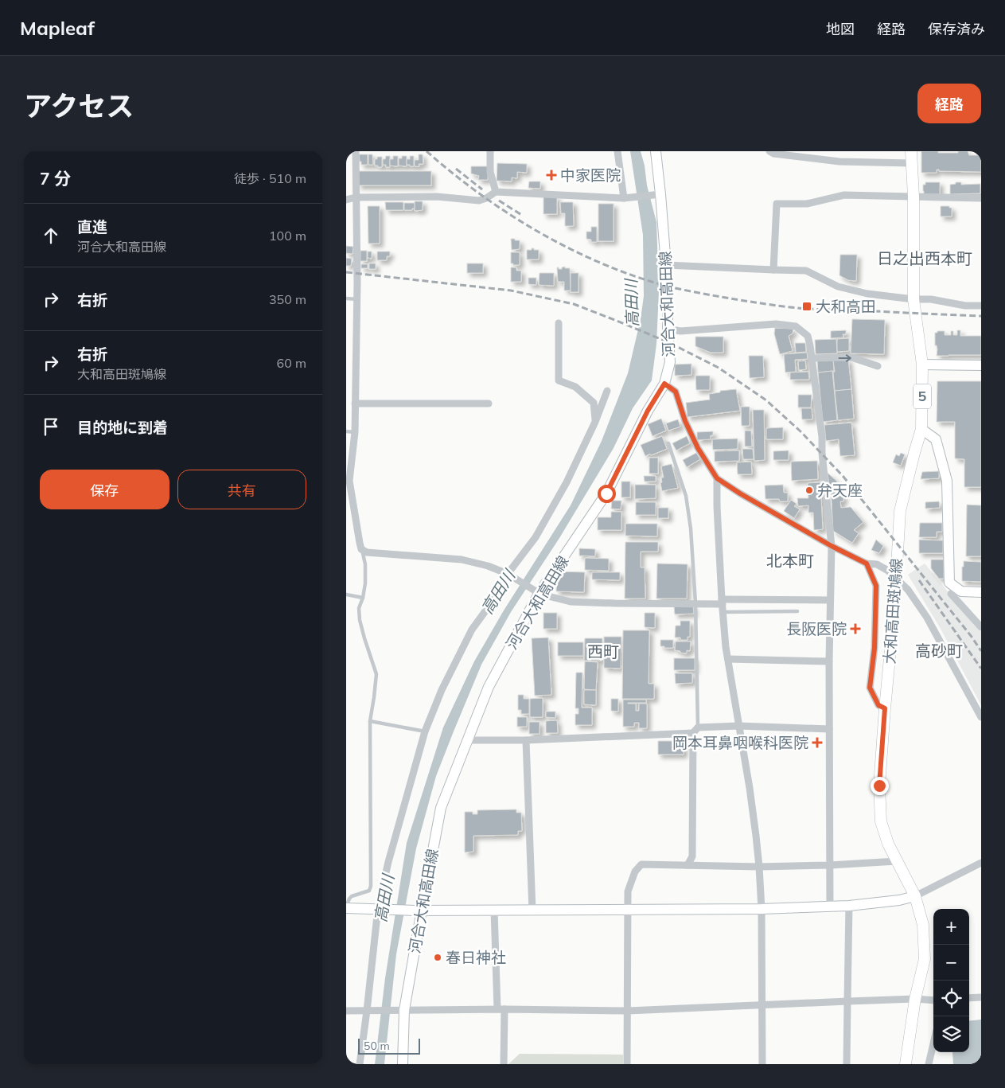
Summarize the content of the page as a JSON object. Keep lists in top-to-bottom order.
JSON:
{
  "streets": {
    "main road": ["河合大和高田線", "5", "大和高田斑鳩線"]
  },
  "districts": [
    "日之出西本町",
    "北本町",
    "高砂町",
    "西町"
  ],
  "water": ["高田川"],
  "places": {
    "health": ["中家医院", "長阪医院", "岡本耳鼻咽喉科医院"],
    "transit": ["大和高田"],
    "other": ["弁天座", "春日神社"]
  },
  "scale_bar": "50 m",
  "page": {
    "header": "Mapleaf",
    "nav": ["地図", "経路", "保存済み"],
    "title": "アクセス",
    "buttons": [
      "経路",
      ["保存", "共有"]
    ],
    "heading": ["7 分", "徒歩 · 510 m"],
    "list": [
      ["直進", "河合大和高田線", "100 m"],
      ["右折", "350 m"],
      ["右折", "大和高田斑鳩線", "60 m"],
      "目的地に到着"
    ],
    "map_buttons": ["+", "−"],
    "scale": "50 m"
  }
}
